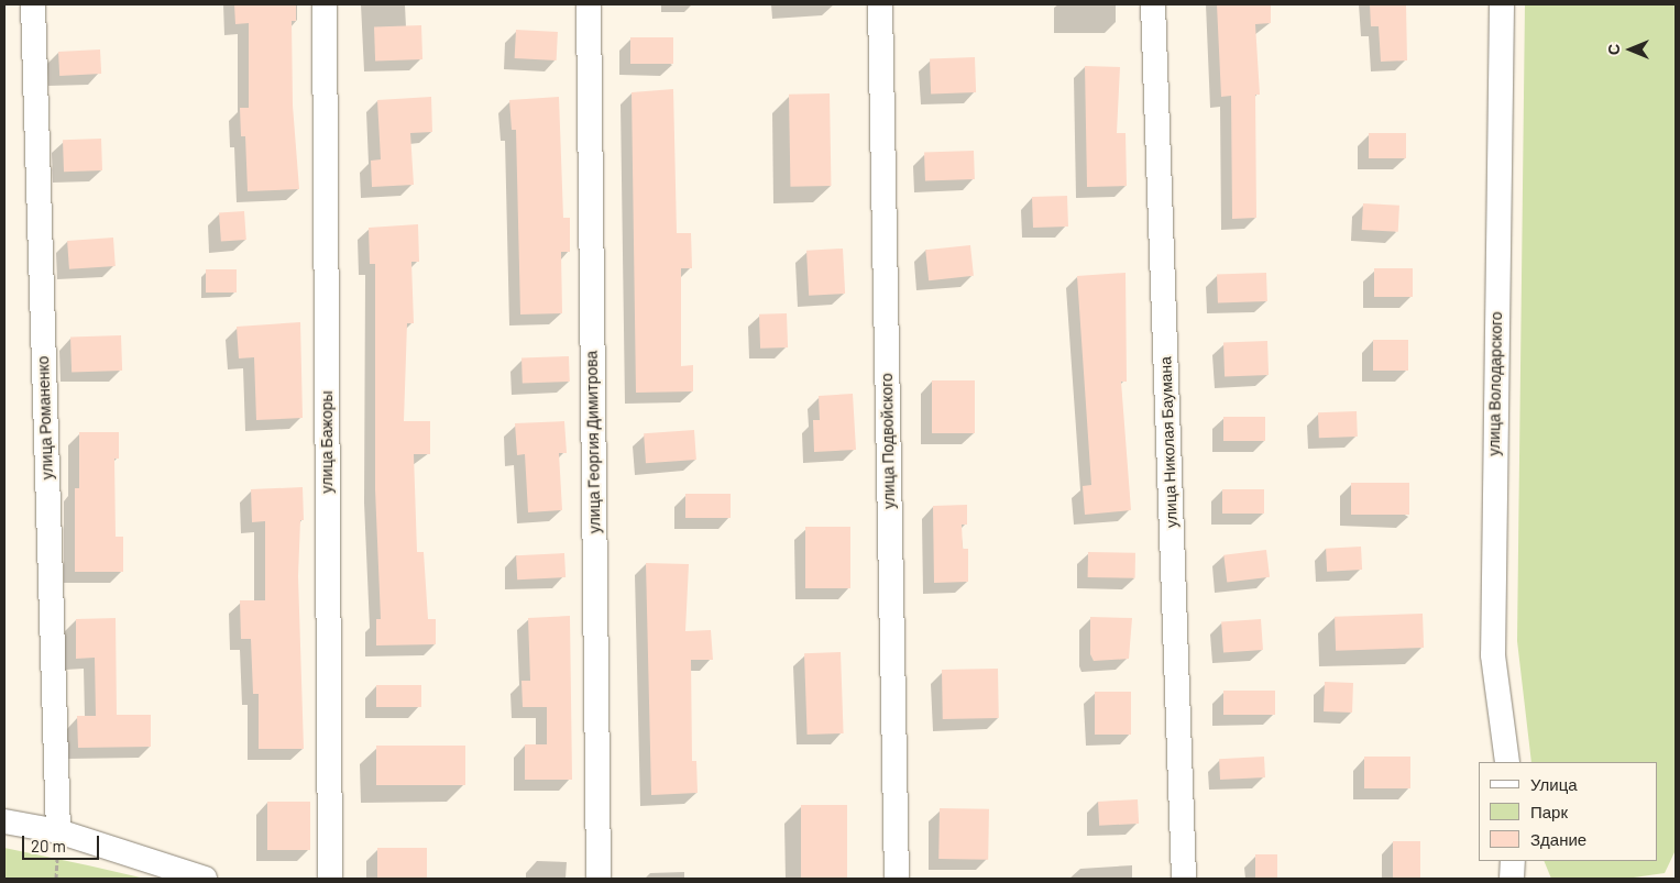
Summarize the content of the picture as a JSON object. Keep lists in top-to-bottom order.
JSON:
{
  "streets": {
    "street": [
      "улица Володарского",
      "улица Романенко",
      "улица Подвойского",
      "улица Бажоры",
      "улица Георгия Димитрова",
      "улица Николая Баумана"
    ]
  },
  "legend": ["Улица", "Парк", "Здание"],
  "scale_bar": "20 m",
  "north": "left"
}
